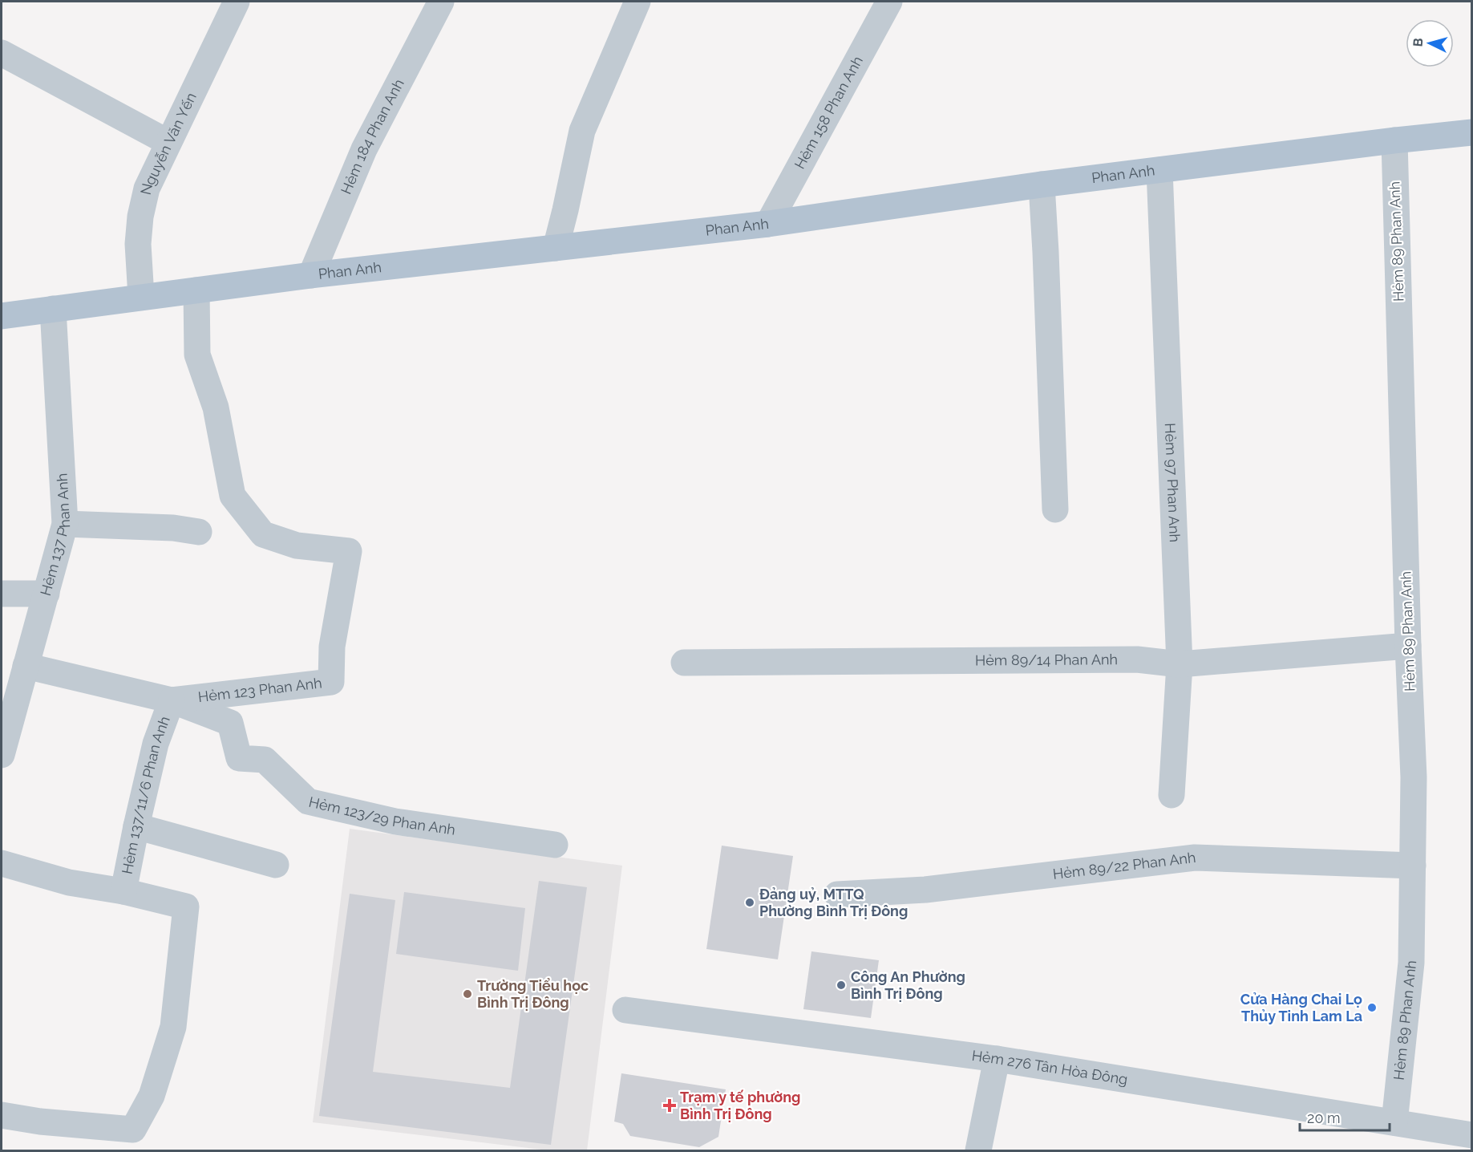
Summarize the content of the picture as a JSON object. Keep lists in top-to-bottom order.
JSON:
{
  "streets": {
    "main road": ["Phan Anh"],
    "street": [
      "Hẻm 158 Phan Anh",
      "Hẻm 184 Phan Anh",
      "Nguyễn Văn Yến",
      "Hẻm 89 Phan Anh",
      "Hẻm 97 Phan Anh",
      "Hẻm 137 Phan Anh",
      "Hẻm 89/14 Phan Anh",
      "Hẻm 123 Phan Anh",
      "Hẻm 137/11/6 Phan Anh",
      "Hẻm 123/29 Phan Anh",
      "Hẻm 89/22 Phan Anh",
      "Hẻm 276 Tân Hòa Đông"
    ]
  },
  "crossings": [
    ["Hẻm 158 Phan Anh", "Phan Anh"],
    ["Hẻm 184 Phan Anh", "Phan Anh"],
    ["Nguyễn Văn Yến", "Phan Anh"],
    ["Phan Anh", "Hẻm 89 Phan Anh"],
    ["Phan Anh", "Hẻm 97 Phan Anh"],
    ["Phan Anh", "Hẻm 137 Phan Anh"],
    ["Phan Anh", "Hẻm 123 Phan Anh"],
    ["Hẻm 89 Phan Anh", "Hẻm 89/14 Phan Anh"],
    ["Hẻm 89 Phan Anh", "Hẻm 89/22 Phan Anh"],
    ["Hẻm 89 Phan Anh", "Hẻm 276 Tân Hòa Đông"],
    ["Hẻm 97 Phan Anh", "Hẻm 89/14 Phan Anh"],
    ["Hẻm 123 Phan Anh", "Hẻm 137/11/6 Phan Anh"],
    ["Hẻm 123 Phan Anh", "Hẻm 123/29 Phan Anh"],
    ["Hẻm 137/11/6 Phan Anh", "Hẻm 123/29 Phan Anh"]
  ],
  "places": {
    "other": [
      "Đảng uỷ, MTTQ Phường Bình Trị Đông",
      "Công An Phường Bình Trị Đông",
      "Trường Tiểu học Bình Trị Đông",
      "Cửa Hàng Chai Lọ Thủy Tinh Lam La"
    ],
    "health": ["Trạm y tế phường Bình Trị Đông"]
  },
  "scale_bar": "20 m",
  "north": "left"
}
